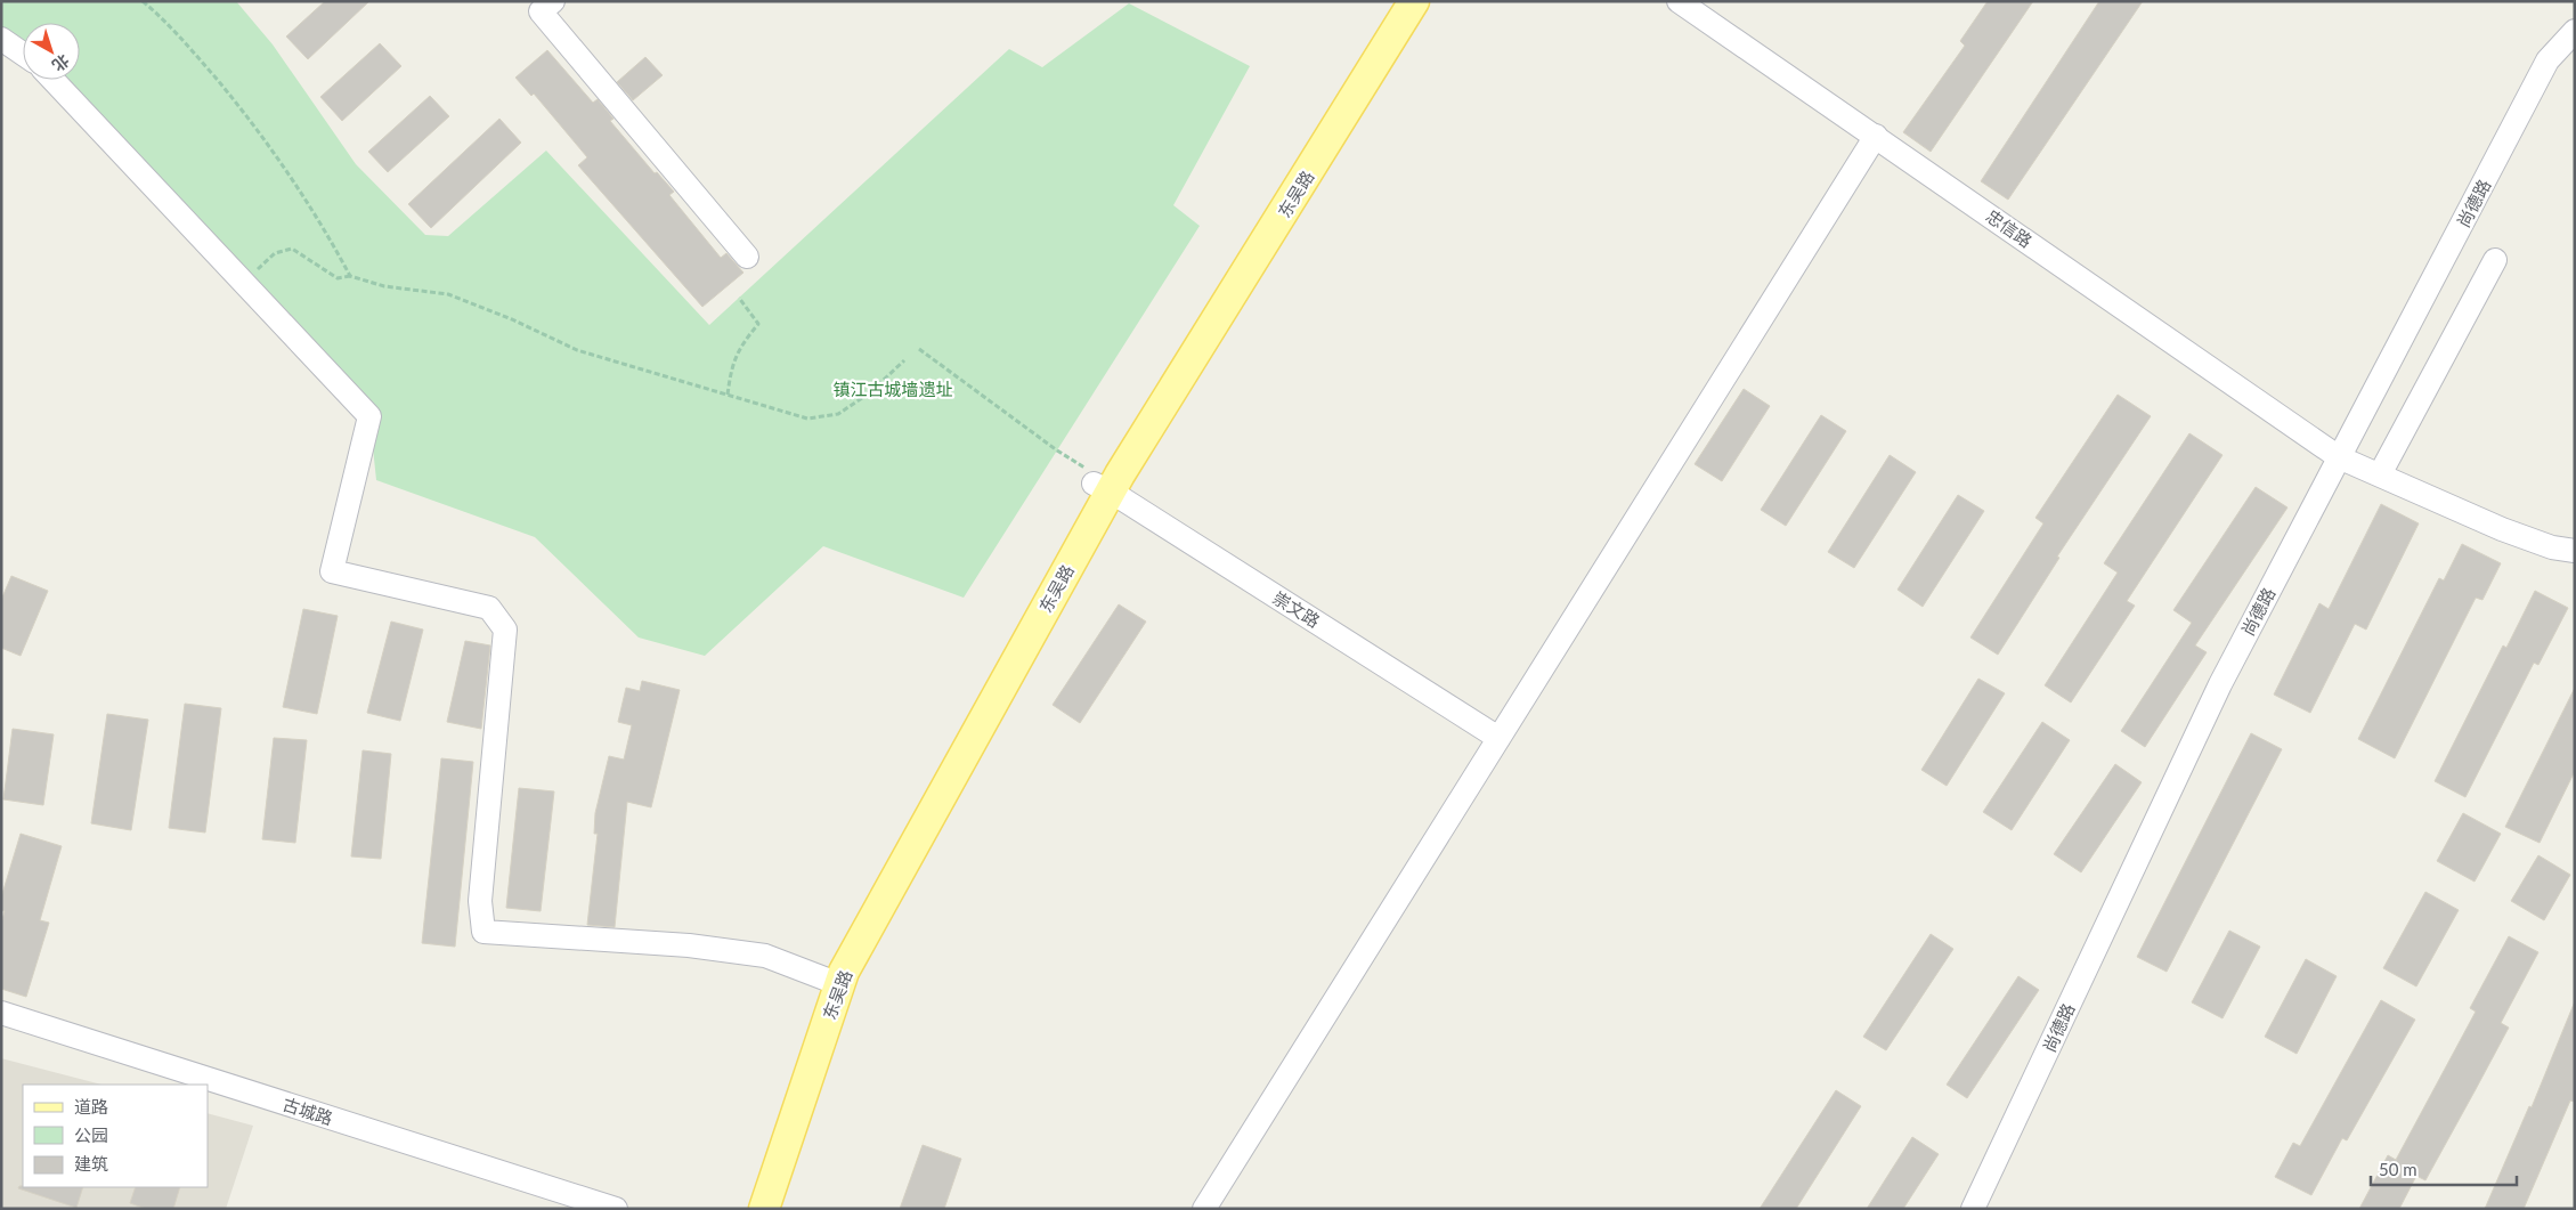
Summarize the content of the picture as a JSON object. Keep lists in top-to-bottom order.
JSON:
{
  "streets": {
    "main road": ["东吴路"],
    "street": [
      "尚德路",
      "忠信路",
      "崇文路",
      "古城路"
    ]
  },
  "crossings": [
    ["东吴路", "崇文路"],
    ["尚德路", "忠信路"]
  ],
  "parks": ["镇江古城墙遗址"],
  "legend": ["道路", "公园", "建筑"],
  "scale_bar": "50 m",
  "north": "bottom right"
}
